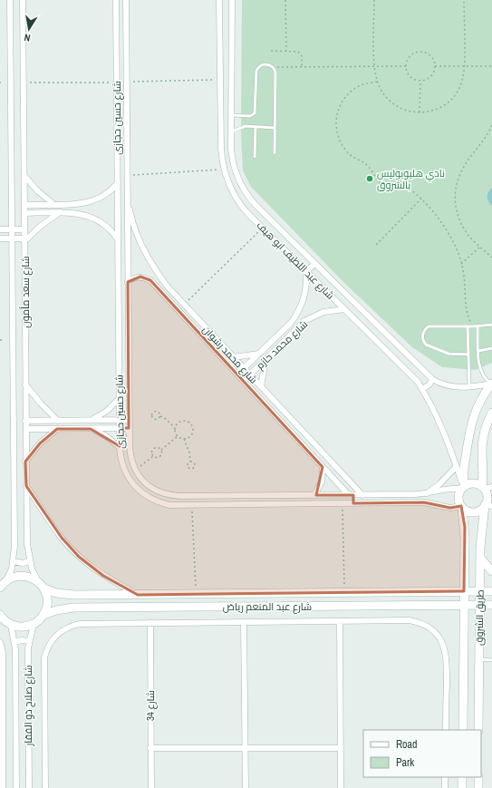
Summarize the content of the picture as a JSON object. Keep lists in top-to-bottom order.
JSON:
{
  "streets": {
    "street": [
      "شارع حسين حجازى",
      "شارع عبد اللطيف ابو هيف",
      "شارع سعد مأمون",
      "شارع محمد حازم",
      "شارع محمد رشوان",
      "شارع عبد المنعم رياض",
      "طريق الشروق",
      "شارع صلاح ذو الفقار",
      "شارع 34"
    ]
  },
  "crossings": [
    ["شارع حسين حجازى", "شارع عبد اللطيف ابو هيف"],
    ["شارع حسين حجازى", "شارع محمد رشوان"],
    ["شارع حسين حجازى", "طريق الشروق"],
    ["شارع عبد اللطيف ابو هيف", "شارع محمد حازم"],
    ["شارع عبد اللطيف ابو هيف", "طريق الشروق"],
    ["شارع محمد حازم", "شارع محمد رشوان"],
    ["شارع عبد المنعم رياض", "طريق الشروق"]
  ],
  "places": ["نادي هليوبوليس بالشروق"],
  "legend": ["Road", "Park"],
  "north": "bottom"
}
